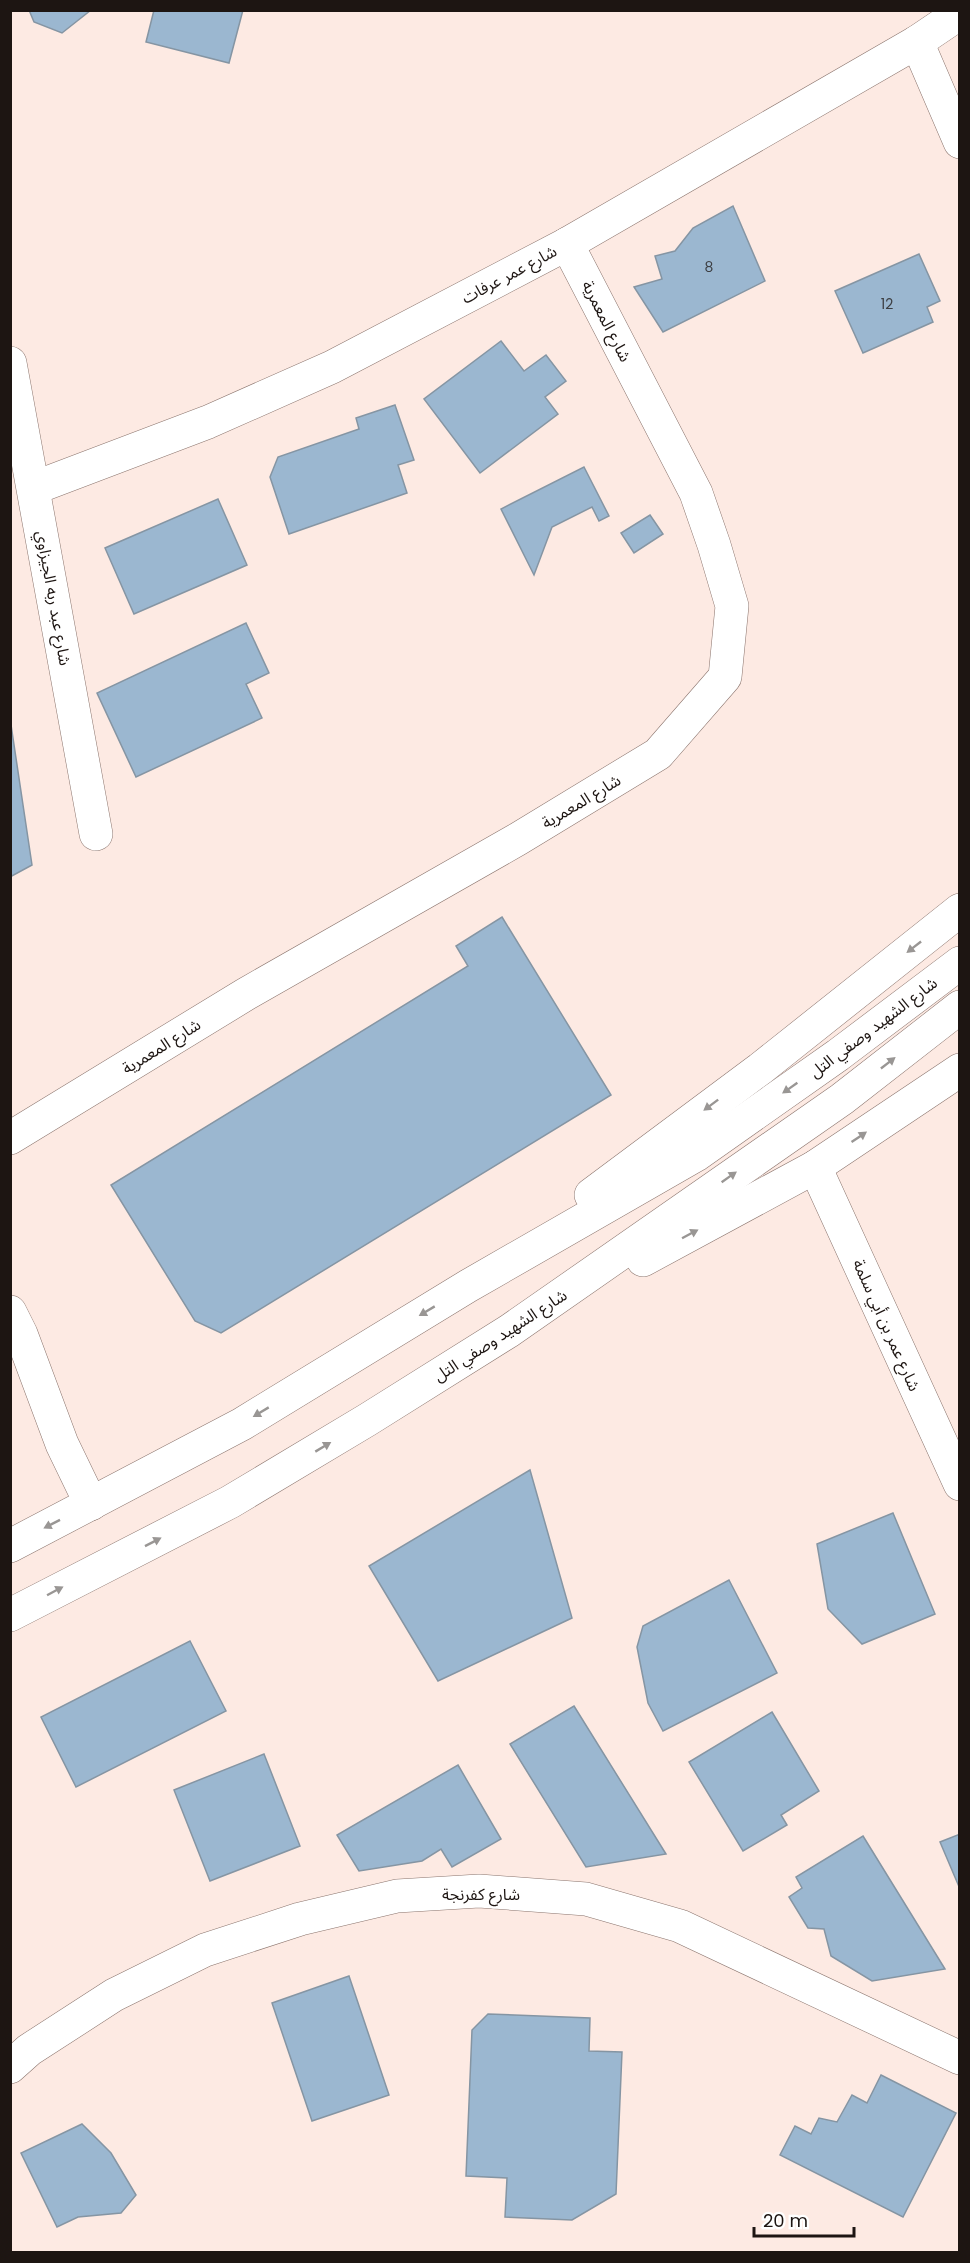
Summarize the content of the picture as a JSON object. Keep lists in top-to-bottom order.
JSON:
{
  "streets": {
    "street": [
      "شارع عمر عرفات",
      "شارع المعمرية",
      "شارع عبد ربه الجيزاوي",
      "شارع الشهيد وصفي التل",
      "شارع عمر بن أبي سلمة",
      "شارع كفرنجة"
    ]
  },
  "crossings": [
    ["شارع عمر عرفات", "شارع المعمرية"],
    ["شارع عمر عرفات", "شارع عبد ربه الجيزاوي"]
  ],
  "house_numbers": ["8", "12"],
  "scale_bar": "20 m"
}
